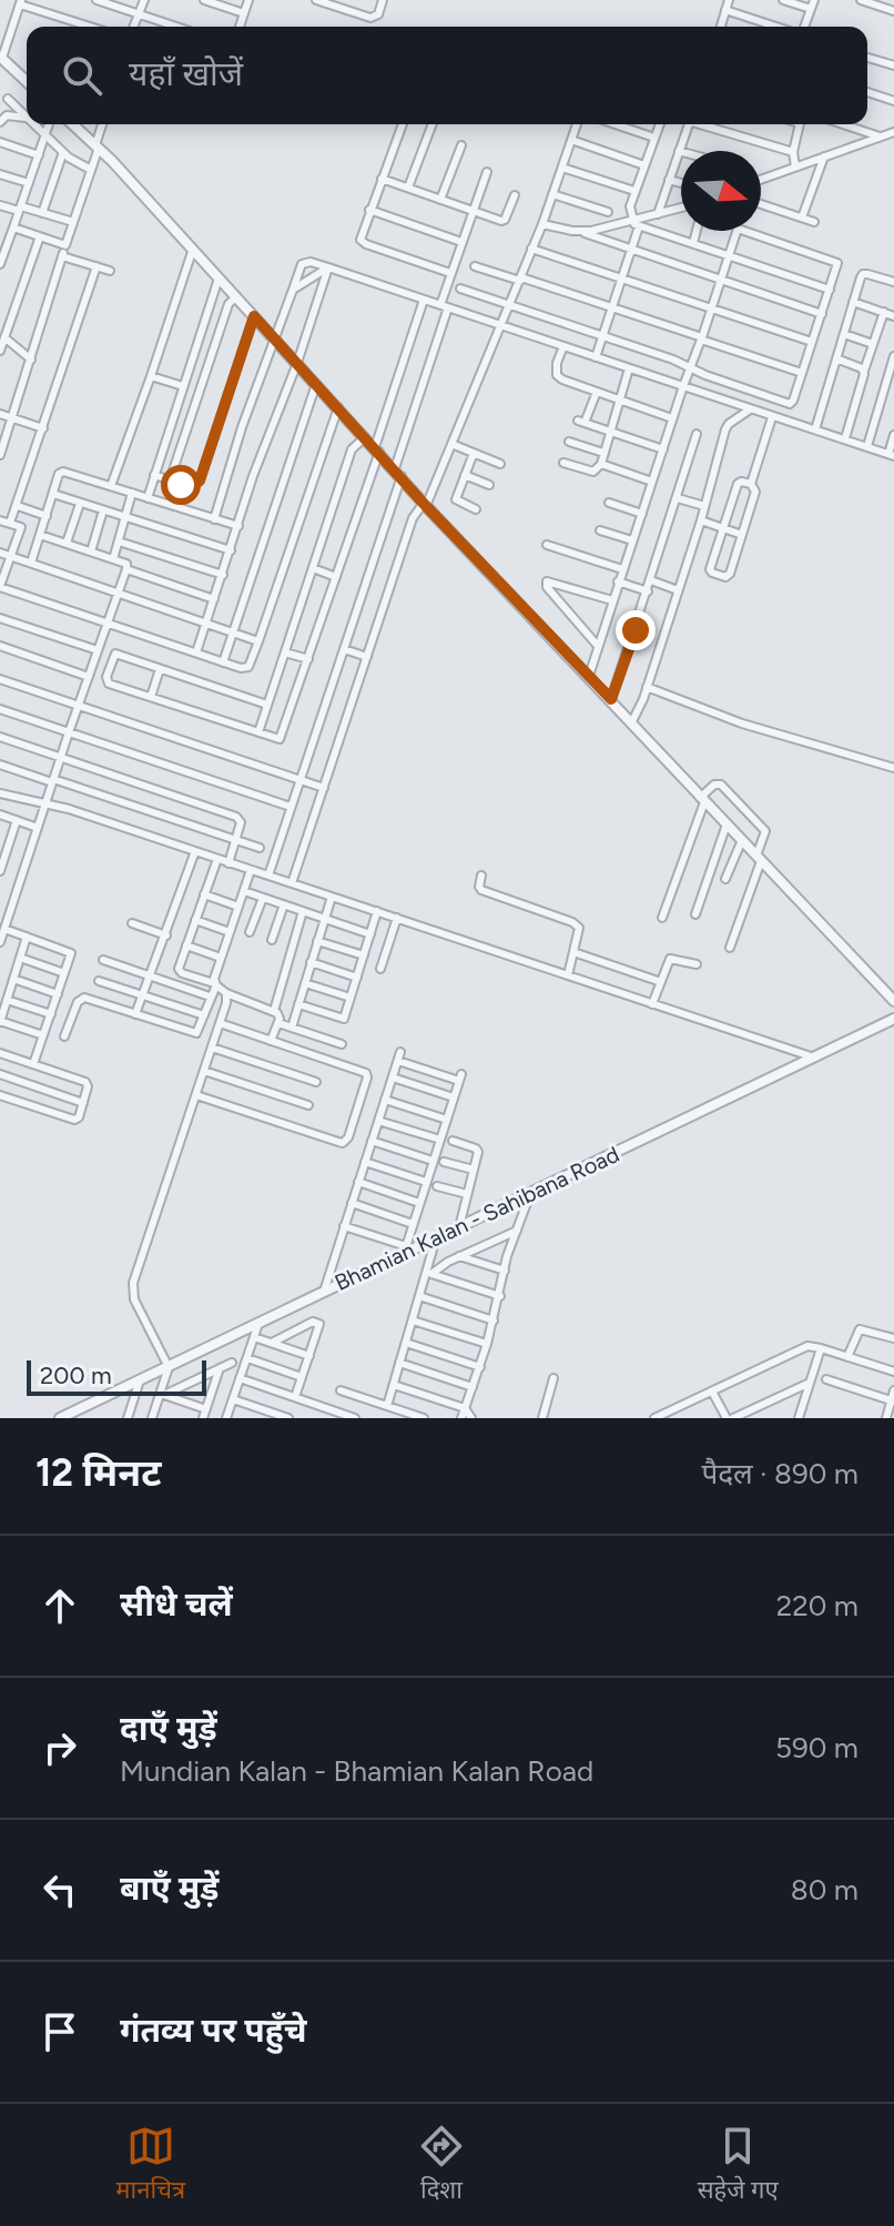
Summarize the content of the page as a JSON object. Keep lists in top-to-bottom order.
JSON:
{
  "streets": {
    "street": ["Bhamian Kalan - Sahibana Road"]
  },
  "scale_bar": "200 m",
  "north": "right",
  "page": {
    "search": "यहाँ खोजें",
    "scale": "200 m",
    "heading": ["12 मिनट", "पैदल · 890 m"],
    "list": [
      ["सीधे चलें", "220 m"],
      ["दाएँ मुड़ें", "Mundian Kalan - Bhamian Kalan Road", "590 m"],
      ["बाएँ मुड़ें", "80 m"],
      "गंतव्य पर पहुँचे"
    ],
    "nav": ["मानचित्र", "दिशा", "सहेजे गए"]
  }
}
